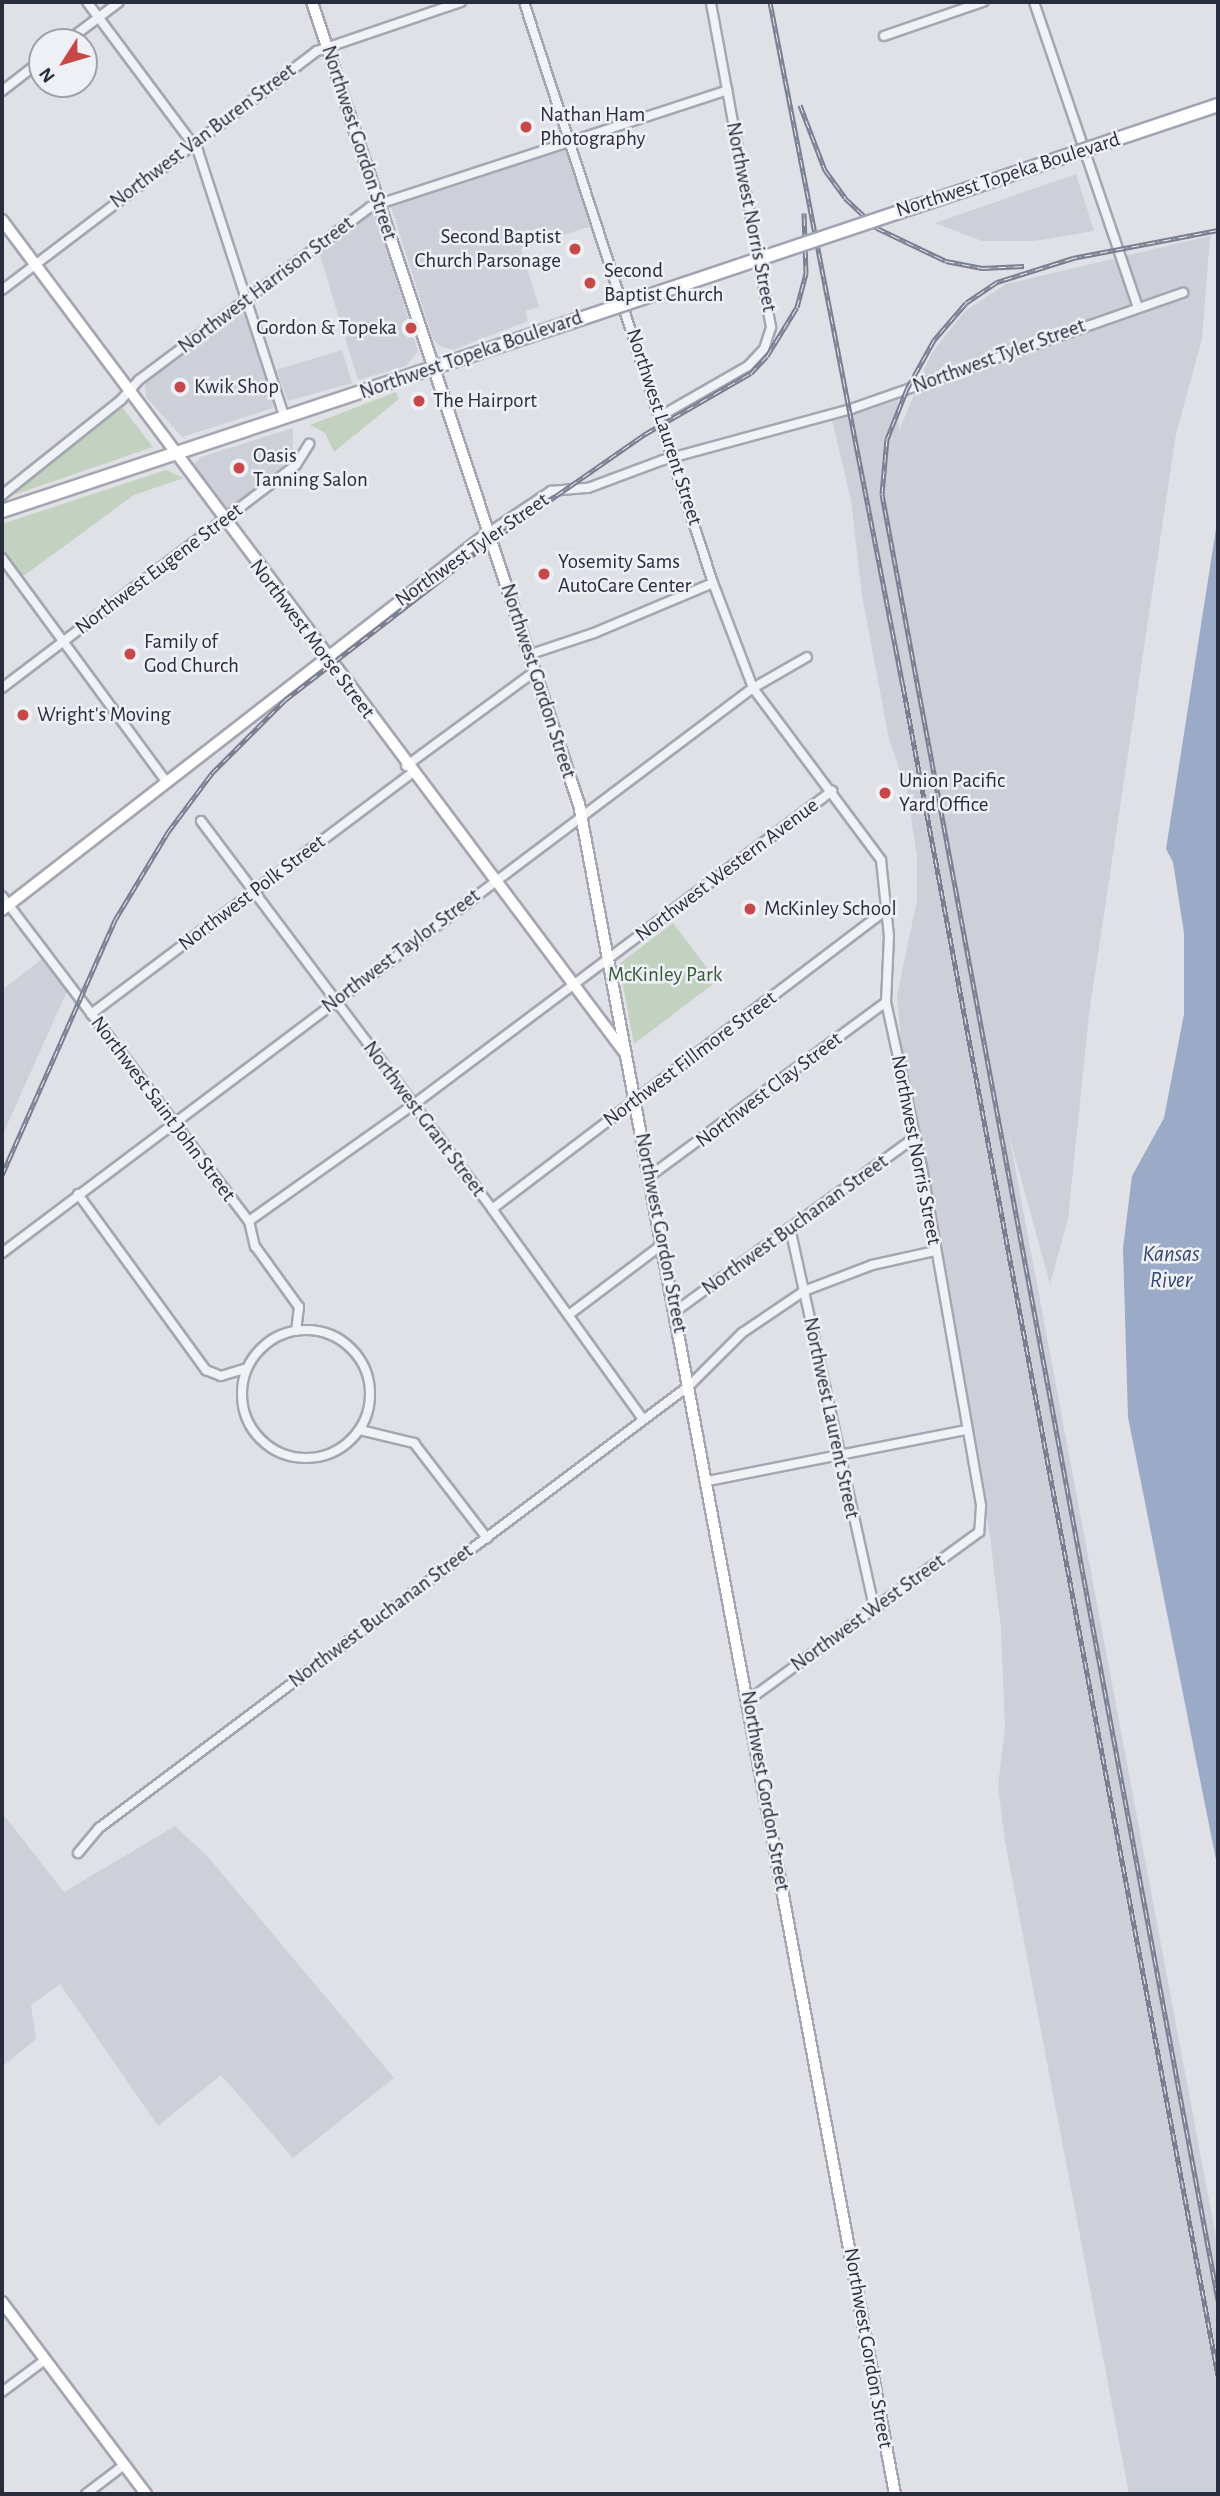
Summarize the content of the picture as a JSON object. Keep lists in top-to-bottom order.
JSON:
{
  "streets": {
    "main road": [
      "Northwest Gordon Street",
      "Northwest Topeka Boulevard",
      "Northwest Tyler Street",
      "Northwest Morse Street"
    ],
    "street": [
      "Northwest Van Buren Street",
      "Northwest Norris Street",
      "Northwest Harrison Street",
      "Northwest Laurent Street",
      "Northwest Eugene Street",
      "Northwest Western Avenue",
      "Northwest Polk Street",
      "Northwest Taylor Street",
      "Northwest Fillmore Street",
      "Northwest Clay Street",
      "Northwest Saint John Street",
      "Northwest Grant Street",
      "Northwest Buchanan Street",
      "Northwest West Street"
    ]
  },
  "crossings": [
    ["Northwest Van Buren Street", "Northwest Gordon Street"],
    ["Northwest Van Buren Street", "Northwest Morse Street"],
    ["Northwest Gordon Street", "Northwest Topeka Boulevard"],
    ["Northwest Gordon Street", "Northwest Harrison Street"],
    ["Northwest Gordon Street", "Northwest Tyler Street"],
    ["Northwest Gordon Street", "Northwest Morse Street"],
    ["Northwest Gordon Street", "Northwest Western Avenue"],
    ["Northwest Gordon Street", "Northwest Polk Street"],
    ["Northwest Gordon Street", "Northwest Taylor Street"],
    ["Northwest Gordon Street", "Northwest Fillmore Street"],
    ["Northwest Gordon Street", "Northwest Clay Street"],
    ["Northwest Gordon Street", "Northwest Buchanan Street"],
    ["Northwest Gordon Street", "Northwest West Street"],
    ["Northwest Topeka Boulevard", "Northwest Morse Street"],
    ["Northwest Norris Street", "Northwest Harrison Street"],
    ["Northwest Norris Street", "Northwest Laurent Street"],
    ["Northwest Norris Street", "Northwest Western Avenue"],
    ["Northwest Norris Street", "Northwest Fillmore Street"],
    ["Northwest Norris Street", "Northwest Clay Street"],
    ["Northwest Norris Street", "Northwest Buchanan Street"],
    ["Northwest Norris Street", "Northwest West Street"],
    ["Northwest Harrison Street", "Northwest Laurent Street"],
    ["Northwest Harrison Street", "Northwest Morse Street"],
    ["Northwest Tyler Street", "Northwest Laurent Street"],
    ["Northwest Tyler Street", "Northwest Morse Street"],
    ["Northwest Tyler Street", "Northwest Saint John Street"],
    ["Northwest Laurent Street", "Northwest Western Avenue"],
    ["Northwest Laurent Street", "Northwest Taylor Street"],
    ["Northwest Laurent Street", "Northwest Buchanan Street"],
    ["Northwest Laurent Street", "Northwest West Street"],
    ["Northwest Eugene Street", "Northwest Morse Street"],
    ["Northwest Morse Street", "Northwest Western Avenue"],
    ["Northwest Morse Street", "Northwest Polk Street"],
    ["Northwest Morse Street", "Northwest Taylor Street"],
    ["Northwest Western Avenue", "Northwest Saint John Street"],
    ["Northwest Western Avenue", "Northwest Grant Street"],
    ["Northwest Polk Street", "Northwest Saint John Street"],
    ["Northwest Polk Street", "Northwest Grant Street"],
    ["Northwest Taylor Street", "Northwest Saint John Street"],
    ["Northwest Taylor Street", "Northwest Grant Street"],
    ["Northwest Fillmore Street", "Northwest Grant Street"],
    ["Northwest Grant Street", "Northwest Buchanan Street"]
  ],
  "water": ["Kansas River"],
  "parks": ["McKinley Park"],
  "places": [
    "Nathan Ham Photography",
    "Second Baptist Church Parsonage",
    "Second Baptist Church",
    "Gordon & Topeka",
    "Kwik Shop",
    "The Hairport",
    "Oasis Tanning Salon",
    "Yosemity Sams AutoCare Center",
    "Family of God Church",
    "Wright's Moving",
    "Union Pacific Yard Office",
    "McKinley School"
  ],
  "north": "bottom left"
}
